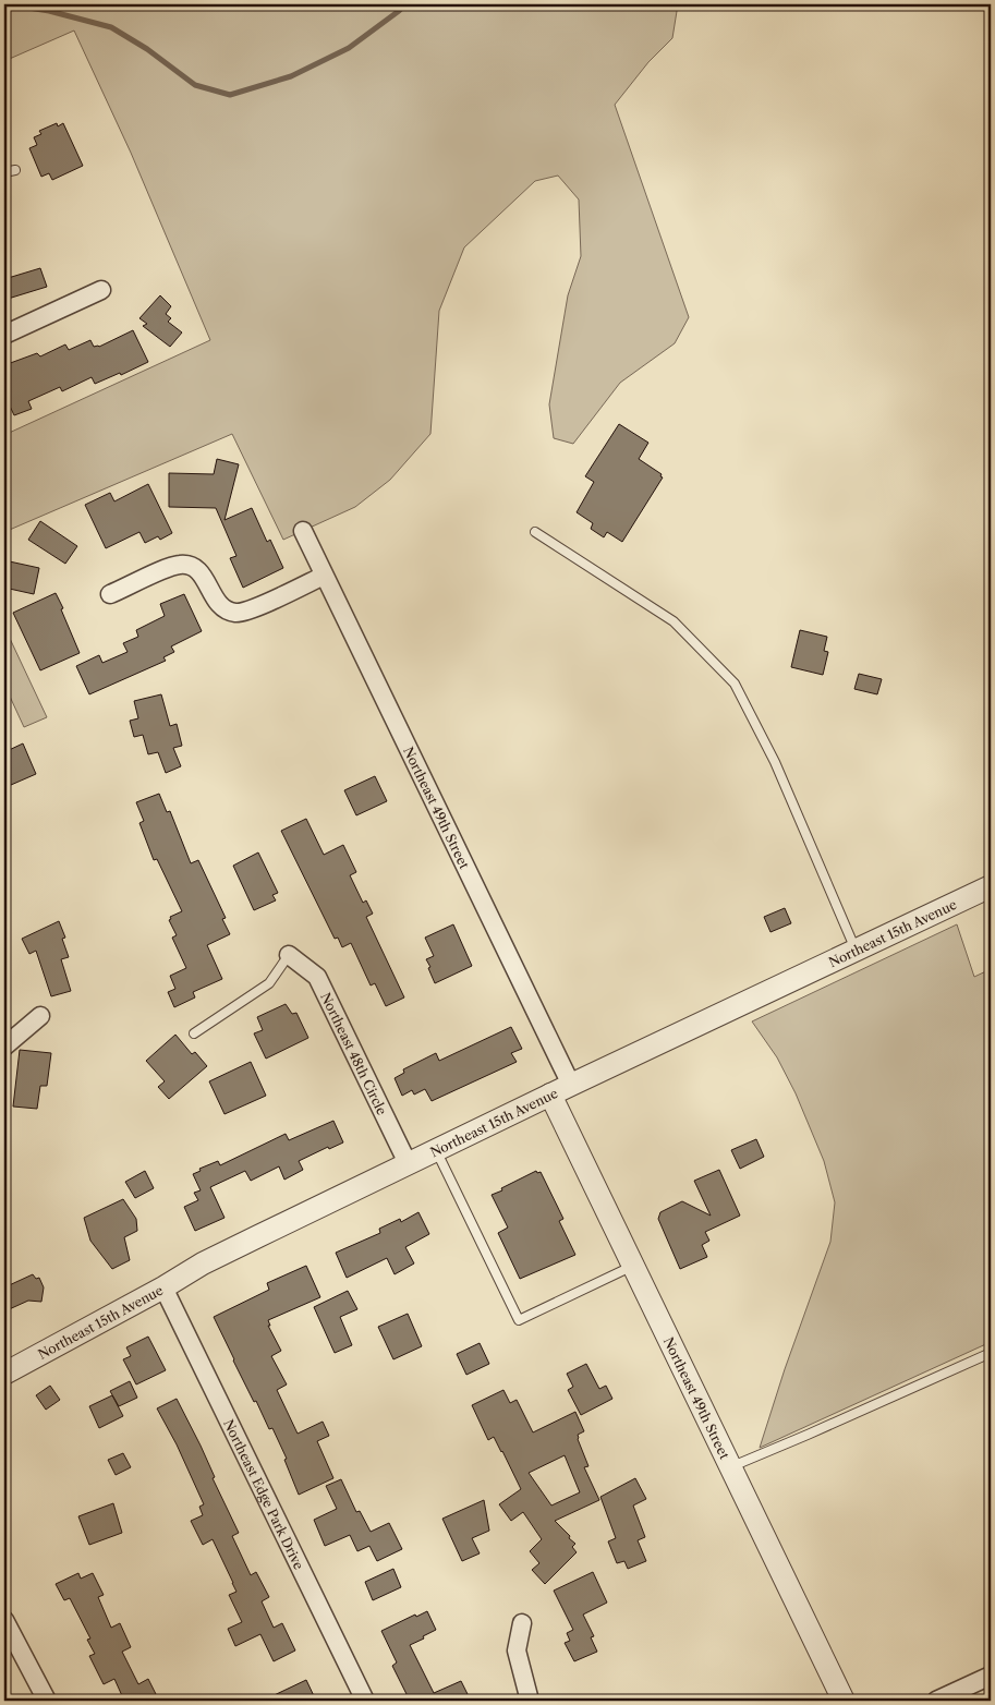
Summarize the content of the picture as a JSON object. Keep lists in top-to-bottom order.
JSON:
{
  "streets": {
    "street": [
      "Northeast 49th Street",
      "Northeast 15th Avenue",
      "Northeast 48th Circle",
      "Northeast Edge Park Drive"
    ]
  },
  "crossings": [
    ["Northeast 49th Street", "Northeast 15th Avenue"],
    ["Northeast 15th Avenue", "Northeast 48th Circle"],
    ["Northeast 15th Avenue", "Northeast Edge Park Drive"]
  ]
}
